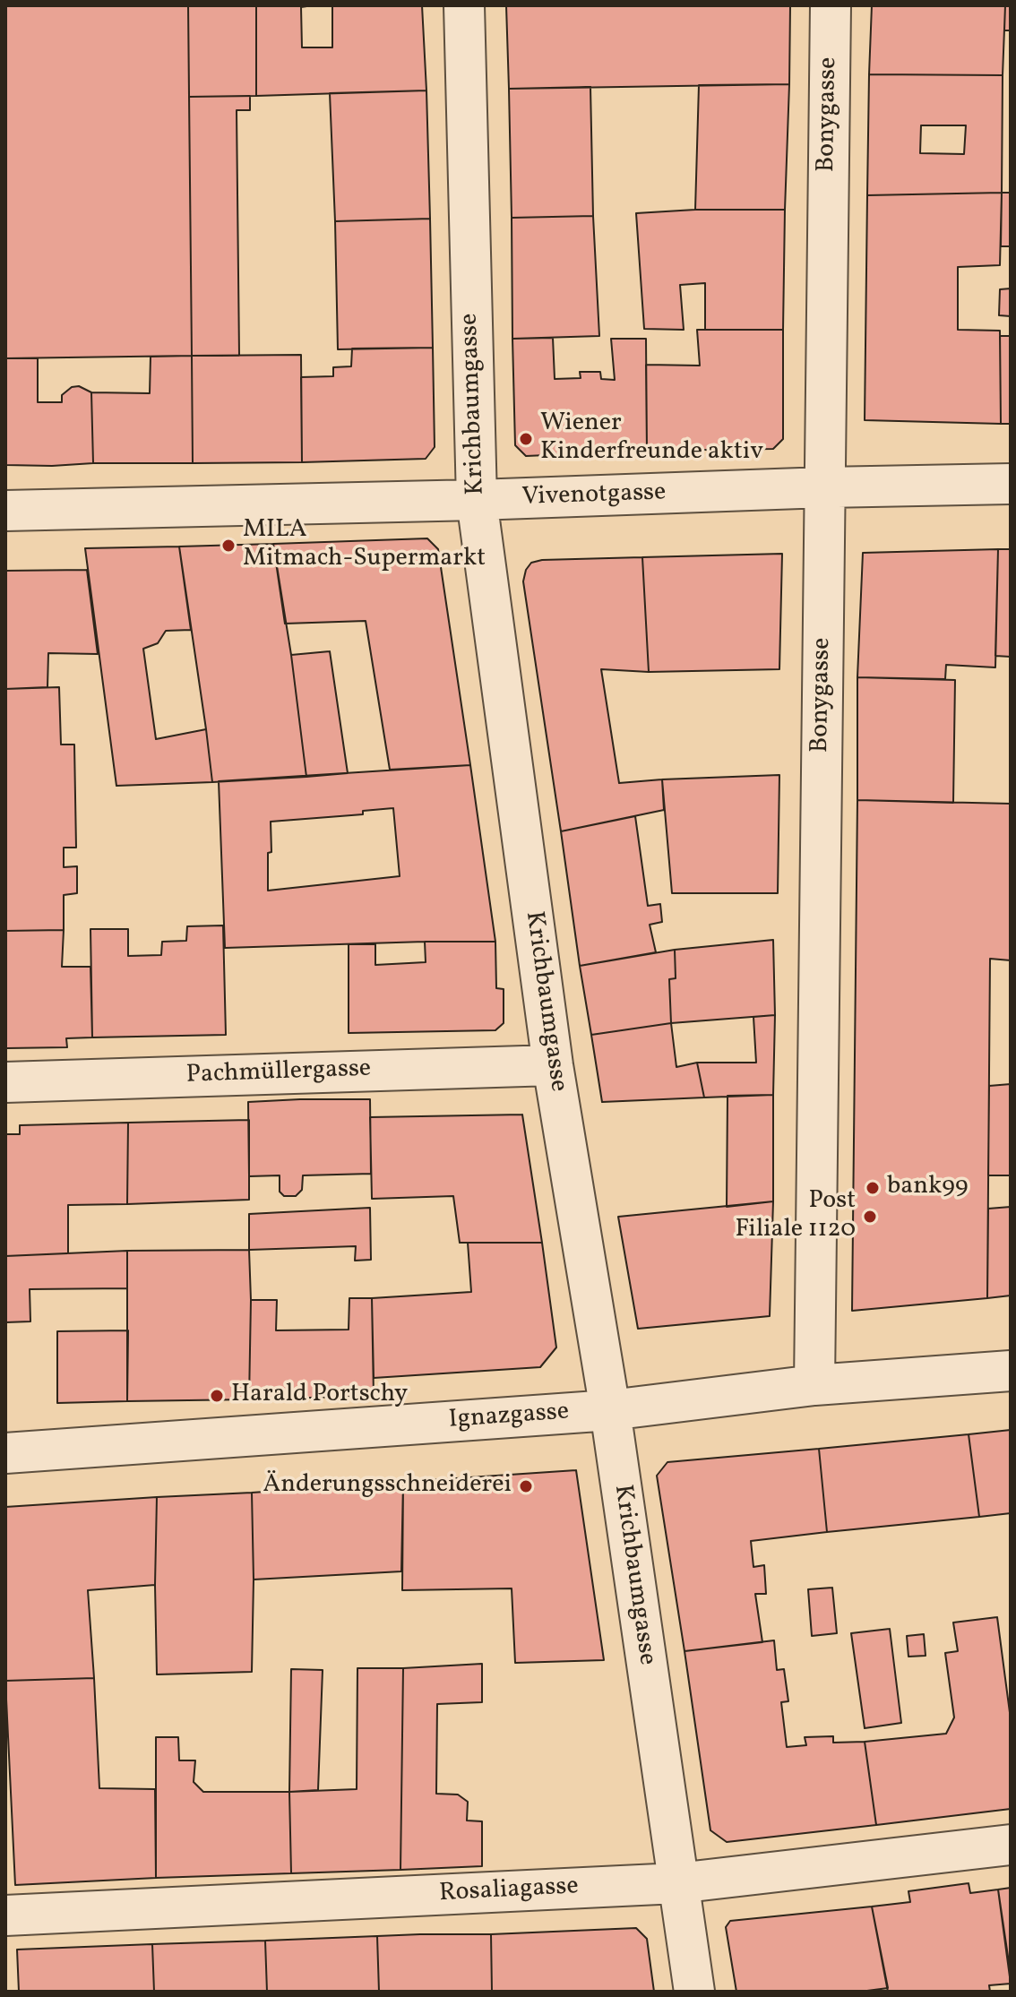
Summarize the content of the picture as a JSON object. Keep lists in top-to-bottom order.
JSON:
{
  "streets": {
    "street": [
      "Bonygasse",
      "Krichbaumgasse",
      "Vivenotgasse",
      "Pachmüllergasse",
      "Ignazgasse",
      "Rosaliagasse"
    ]
  },
  "crossings": [
    ["Bonygasse", "Vivenotgasse"],
    ["Bonygasse", "Ignazgasse"],
    ["Krichbaumgasse", "Vivenotgasse"],
    ["Krichbaumgasse", "Pachmüllergasse"],
    ["Krichbaumgasse", "Ignazgasse"],
    ["Krichbaumgasse", "Rosaliagasse"]
  ],
  "places": [
    "Wiener Kinderfreunde aktiv",
    "MILA Mitmach-Supermarkt",
    "bank99",
    "Post Filiale 1120",
    "Harald Portschy",
    "Änderungsschneiderei"
  ]
}
